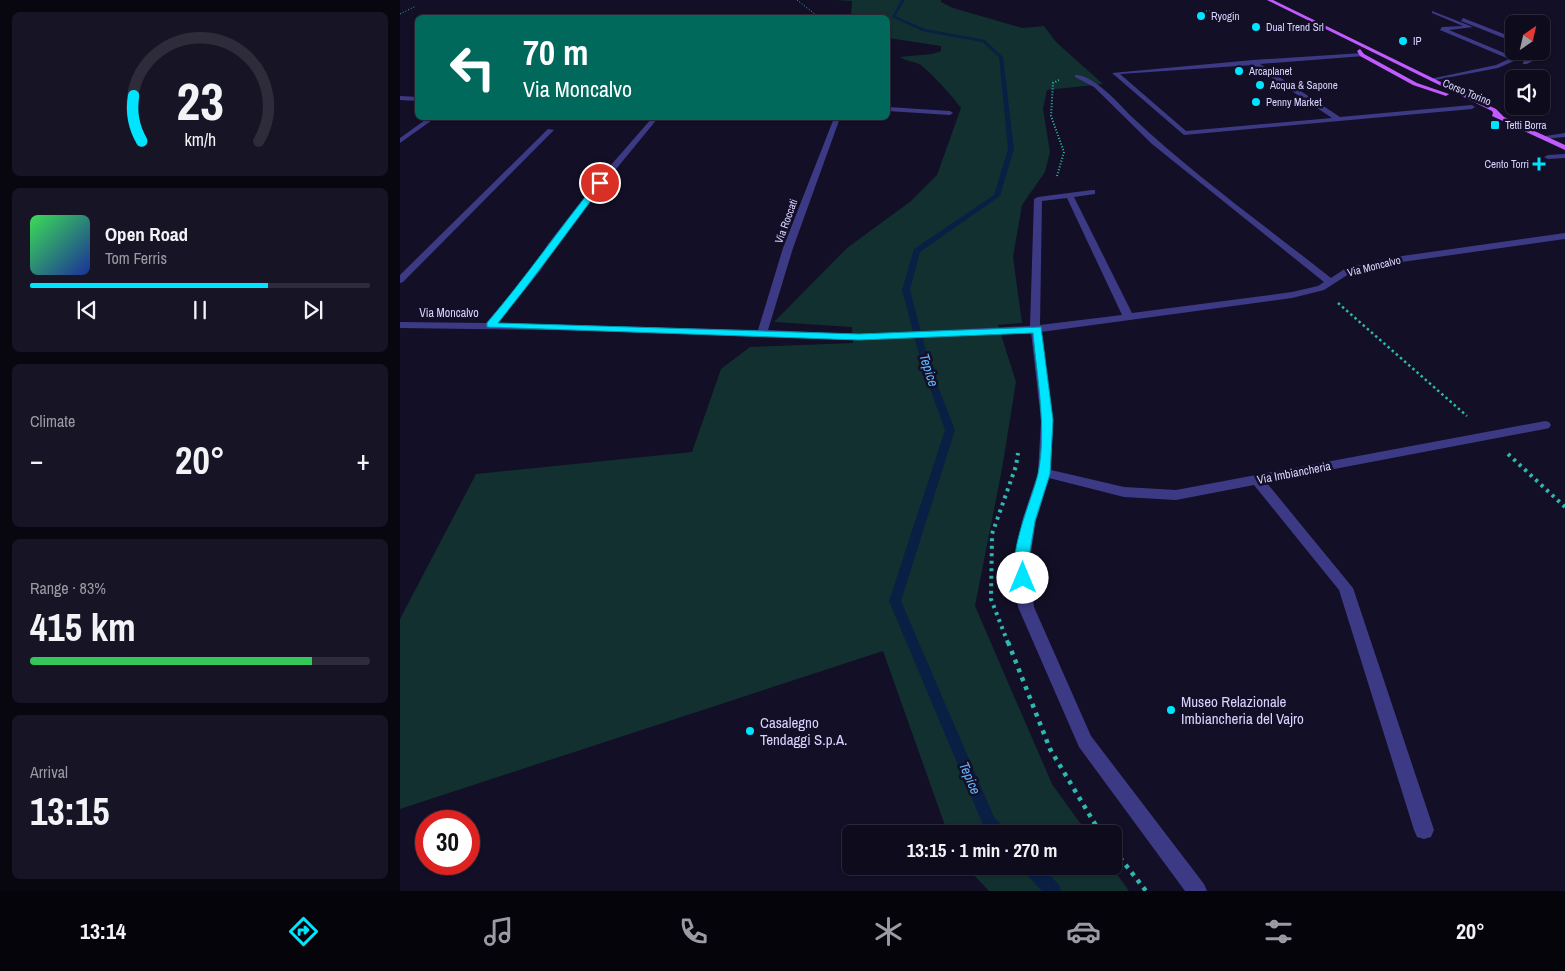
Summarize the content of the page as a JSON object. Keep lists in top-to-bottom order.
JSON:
{
  "streets": {
    "main road": ["Corso Torino"],
    "street": ["Via Roccati", "Via Moncalvo", "Via Imbiancheria"]
  },
  "crossings": [
    ["Via Roccati", "Via Moncalvo"]
  ],
  "water": ["Tepice"],
  "places": {
    "other": [
      "Ryogin",
      "Dual Trend Srl",
      "IP",
      "Arcaplanet",
      "Acqua & Sapone",
      "Penny Market",
      "Museo Relazionale Imbiancheria del Vajro",
      "Casalegno Tendaggi S.p.A."
    ],
    "transit": ["Tetti Borra"],
    "health": ["Cento Torri"]
  },
  "north": "top right",
  "page": {
    "turn": ["70 m", "Via Moncalvo"],
    "song": ["Open Road", "Tom Ferris"],
    "tile": [
      "Climate",
      ["Range · 83%", "415 km"],
      ["Arrival", "13:15"]
    ],
    "heat": ["−", "20°", "+"],
    "limit": "30",
    "trip": "13:15 · 1 min · 270 m",
    "tabs": ["13:14", "20°"],
    "gauge": ["23", "km/h"]
  }
}
